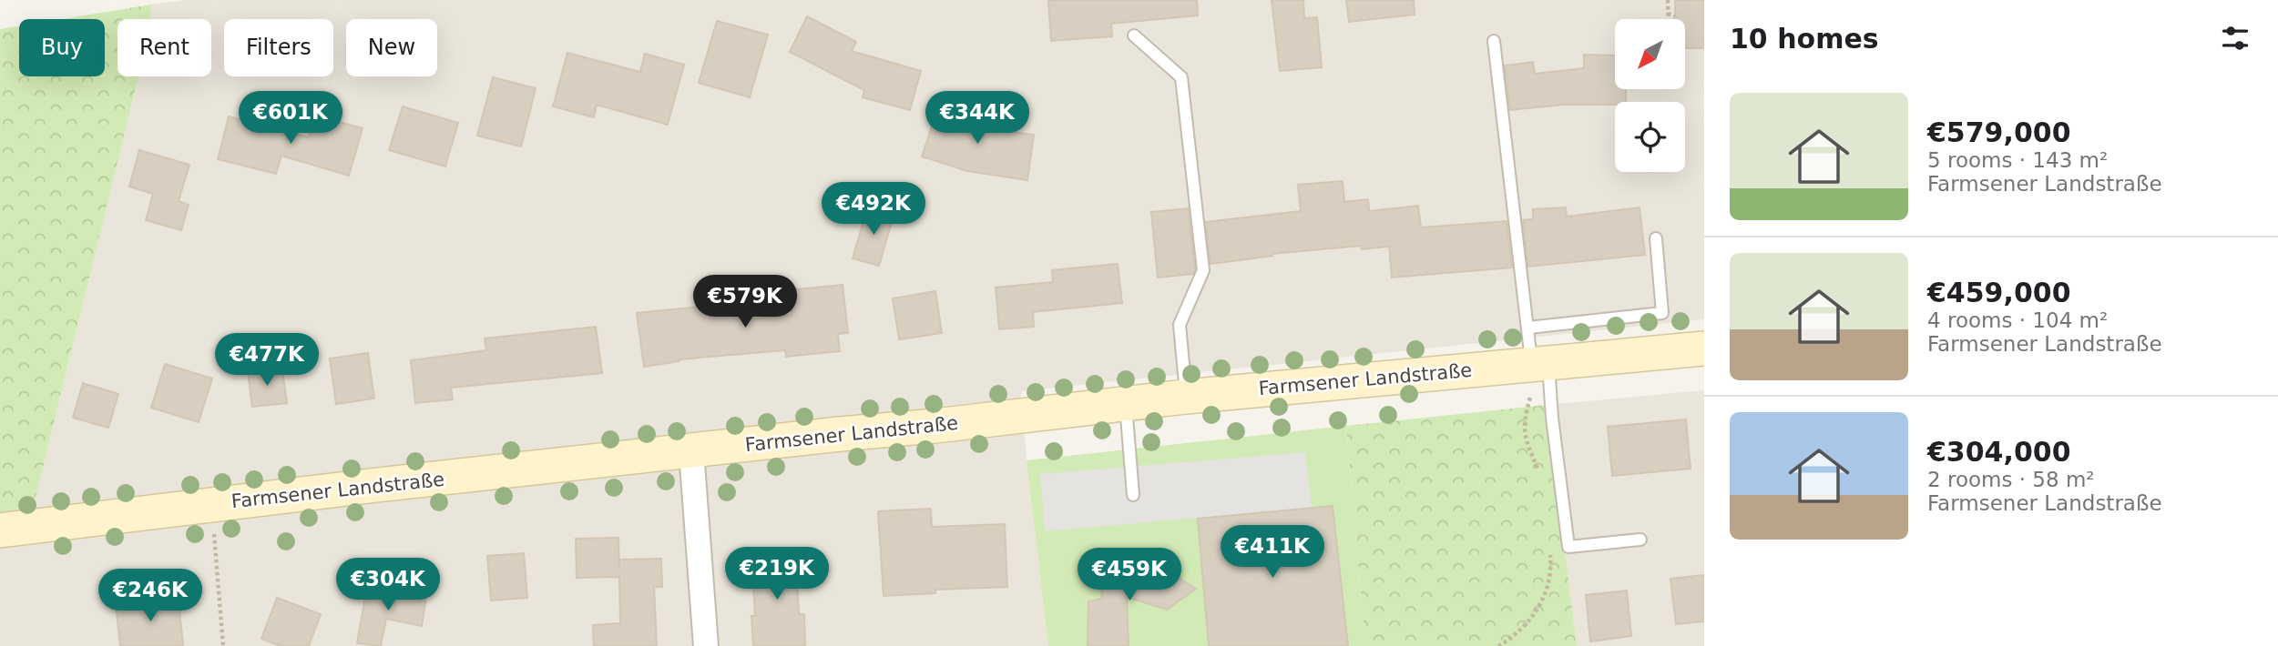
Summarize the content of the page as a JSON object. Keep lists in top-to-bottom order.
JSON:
{
  "streets": {
    "main road": ["Farmsener Landstraße"]
  },
  "north": "bottom left",
  "page": {
    "heading": "10 homes",
    "chip": [
      "Buy",
      "Rent",
      "Filters",
      "New"
    ],
    "list": [
      {
        "name": "€579,000",
        "note": "5 rooms · 143 m² · Farmsener Landstraße"
      },
      {
        "name": "€459,000",
        "note": "4 rooms · 104 m² · Farmsener Landstraße"
      },
      {
        "name": "€304,000",
        "note": "2 rooms · 58 m² · Farmsener Landstraße"
      }
    ],
    "price": [
      "€601K",
      "€344K",
      "€492K",
      "€579K",
      "€477K",
      "€411K",
      "€219K",
      "€459K",
      "€304K",
      "€246K"
    ]
  }
}
